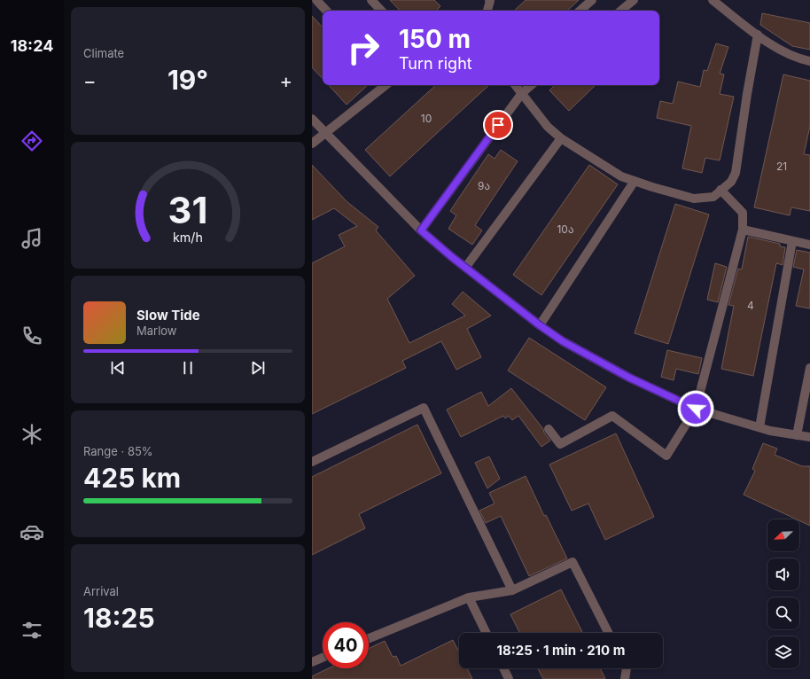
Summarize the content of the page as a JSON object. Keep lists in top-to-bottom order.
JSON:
{
  "house_numbers": [
    "10",
    "21",
    "9ა",
    "10ა",
    "4"
  ],
  "north": "bottom left",
  "page": {
    "tabs": "18:24",
    "tile": [
      "Climate",
      ["Range · 85%", "425 km"],
      ["Arrival", "18:25"]
    ],
    "turn": ["150 m", "Turn right"],
    "heat": ["−", "19°", "+"],
    "song": ["Slow Tide", "Marlow"],
    "limit": "40",
    "trip": "18:25 · 1 min · 210 m",
    "gauge": ["31", "km/h"]
  }
}
